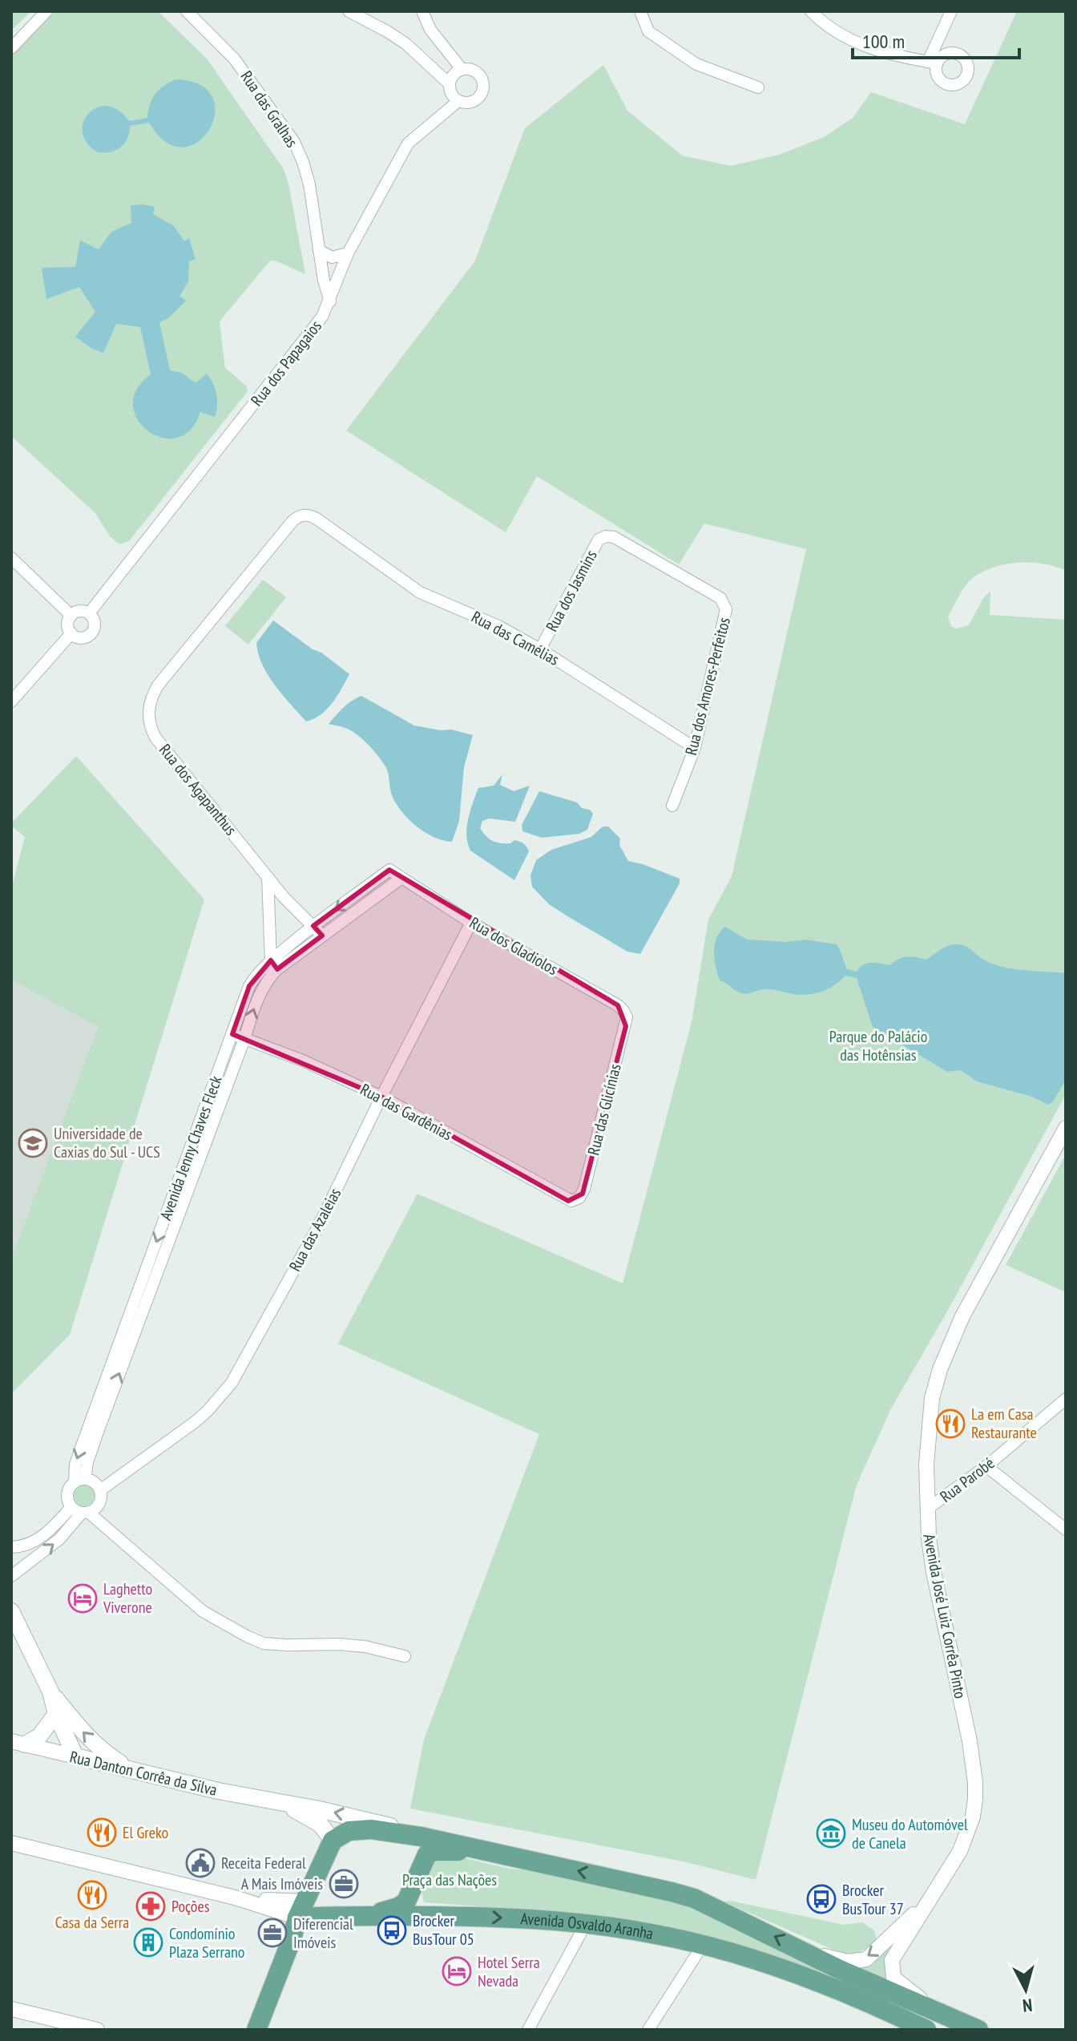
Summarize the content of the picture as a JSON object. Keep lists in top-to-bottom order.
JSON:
{
  "streets": {
    "main road": ["Rua Danton Corrêa da Silva", "Avenida Osvaldo Aranha"],
    "street": [
      "Rua das Gralhas",
      "Rua dos Papagaios",
      "Rua dos Jasmins",
      "Rua das Camélias",
      "Rua dos Amores-Perfeitos",
      "Rua dos Agapanthus",
      "Rua dos Gladiolos",
      "Rua das Glicínias",
      "Rua das Gardênias",
      "Avenida Jenny Chaves Fleck",
      "Rua das Azaleias",
      "Rua Parobé",
      "Avenida José Luiz Corrêa Pinto"
    ]
  },
  "crossings": [
    ["Rua das Gralhas", "Rua dos Papagaios"],
    ["Rua dos Jasmins", "Rua das Camélias"],
    ["Rua dos Jasmins", "Rua dos Amores-Perfeitos"],
    ["Rua das Camélias", "Rua dos Amores-Perfeitos"],
    ["Rua das Camélias", "Rua dos Agapanthus"],
    ["Rua dos Agapanthus", "Avenida Jenny Chaves Fleck"],
    ["Rua dos Gladiolos", "Rua das Glicínias"],
    ["Rua dos Gladiolos", "Avenida Jenny Chaves Fleck"],
    ["Rua dos Gladiolos", "Rua das Azaleias"],
    ["Rua das Glicínias", "Rua das Gardênias"],
    ["Rua das Gardênias", "Avenida Jenny Chaves Fleck"],
    ["Rua das Gardênias", "Rua das Azaleias"],
    ["Avenida Jenny Chaves Fleck", "Rua das Azaleias"],
    ["Rua Parobé", "Avenida José Luiz Corrêa Pinto"],
    ["Rua Danton Corrêa da Silva", "Avenida Osvaldo Aranha"]
  ],
  "parks": ["Parque do Palácio das Hotênsias", "Praça das Nações"],
  "places": {
    "school or university": ["Universidade de Caxias do Sul - UCS"],
    "restaurant": ["La em Casa Restaurante", "El Greko", "Casa da Serra"],
    "hotel": ["Laghetto Viverone", "Hotel Serra Nevada"],
    "museum": ["Museu do Automóvel de Canela"],
    "public building": ["Receita Federal"],
    "office": ["A Mais Imóveis", "Diferencial Imóveis"],
    "bus stop": ["Brocker BusTour 37", "Brocker BusTour 05"],
    "pharmacy": ["Poções"],
    "building": ["Condomínio Plaza Serrano"]
  },
  "scale_bar": "100 m",
  "north": "bottom"
}
